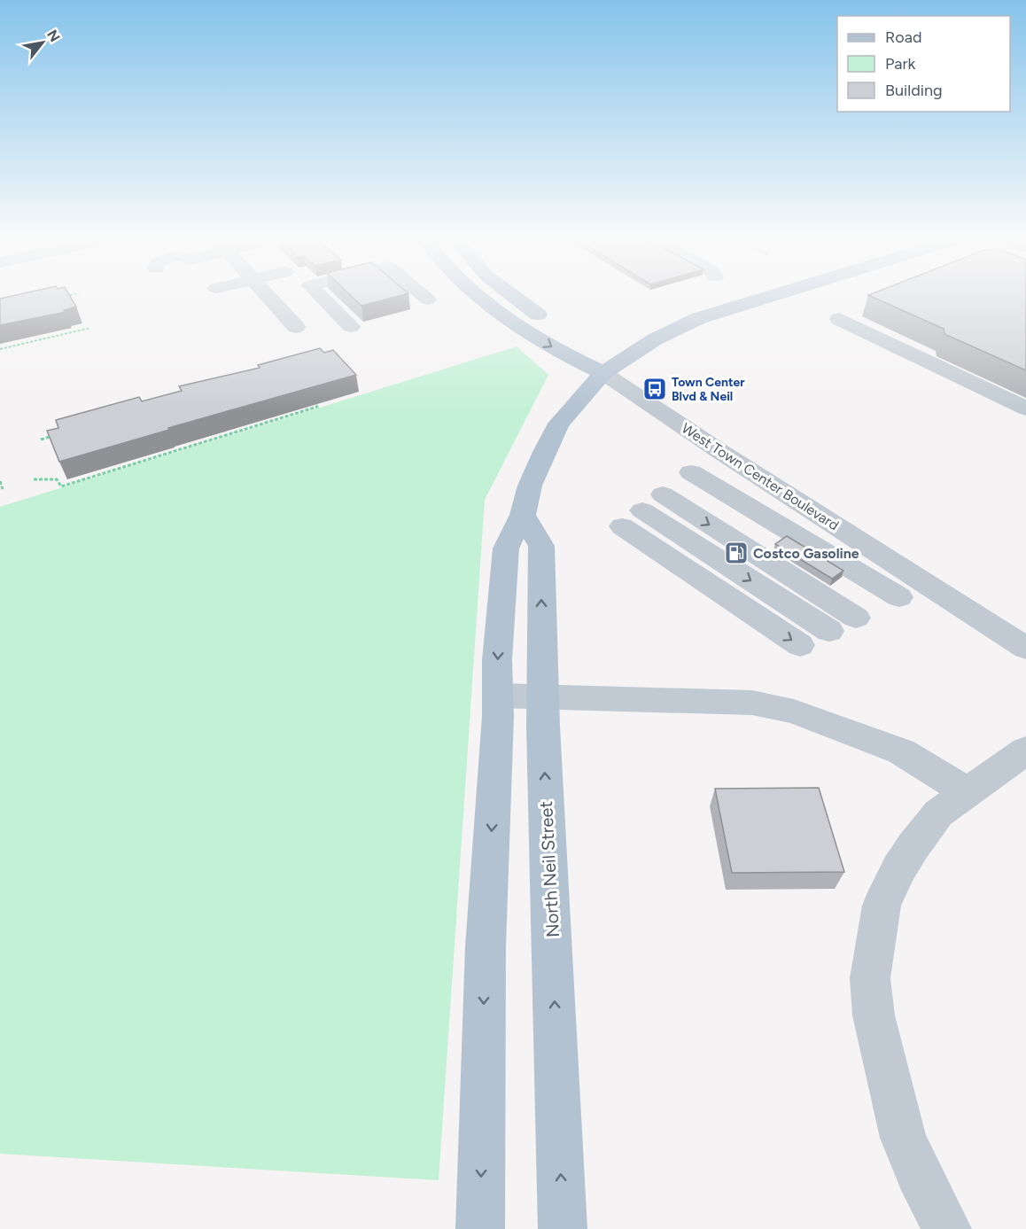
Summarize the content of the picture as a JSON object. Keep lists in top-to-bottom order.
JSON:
{
  "streets": {
    "main road": ["West Town Center Boulevard", "North Neil Street"]
  },
  "places": {
    "bus stop": ["Town Center Blvd & Neil"],
    "fuel station": ["Costco Gasoline"]
  },
  "legend": ["Road", "Park", "Building"],
  "north": "top right"
}
